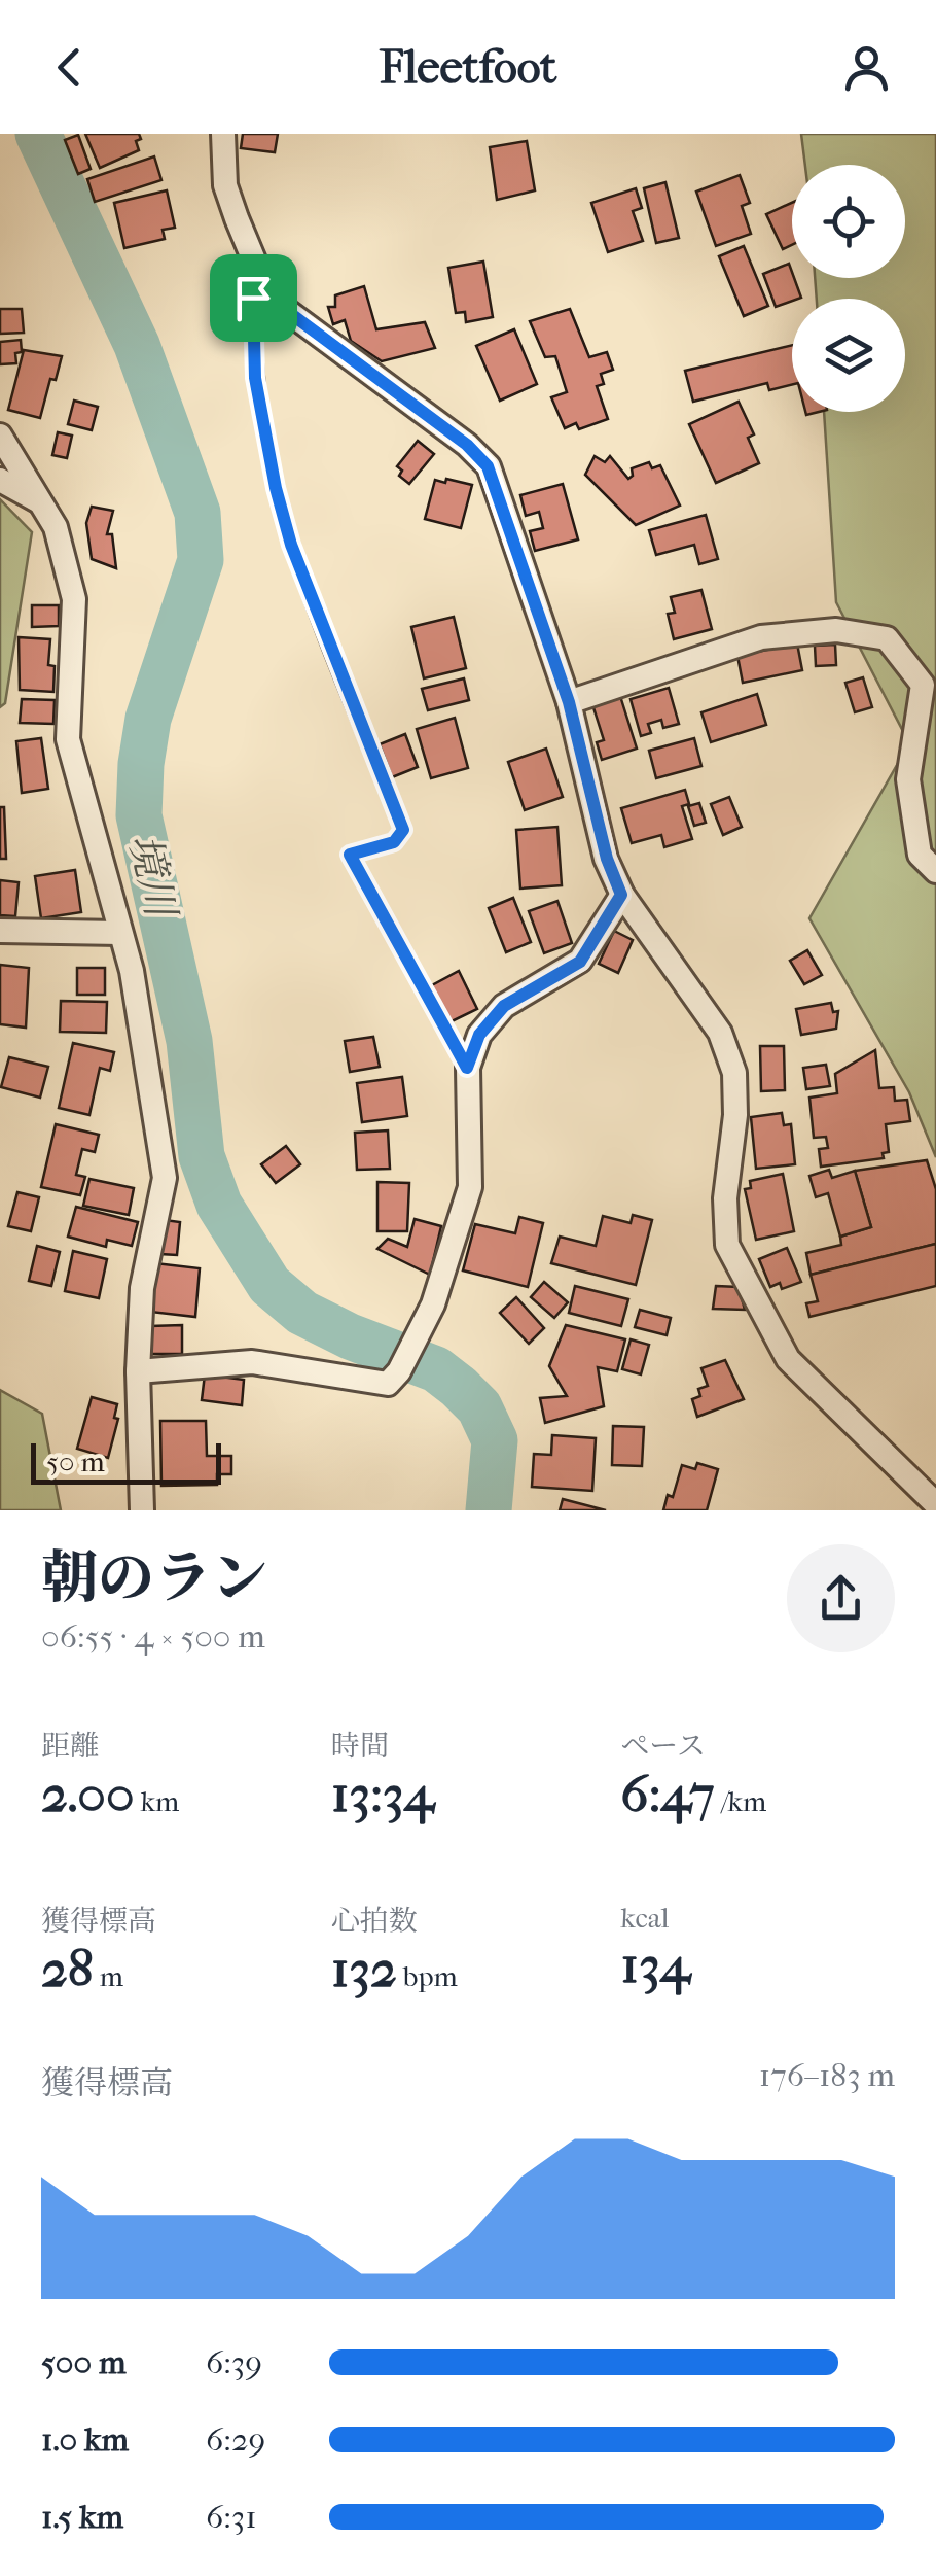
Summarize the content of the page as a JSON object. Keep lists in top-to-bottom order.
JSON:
{
  "water": ["境川"],
  "scale_bar": "50 m",
  "page": {
    "header": "Fleetfoot",
    "scale": "50 m",
    "heading": ["朝のラン", "06:55 · 4 × 500 m"],
    "stats": [
      ["距離", "2.00 km"],
      ["時間", "13:34"],
      ["ペース", "6:47 /km"],
      ["獲得標高", "28 m"],
      ["心拍数", "132 bpm"],
      ["kcal", "134"]
    ],
    "chart": ["獲得標高", "176–183 m"],
    "list": [
      {
        "name": "500 m",
        "note": "6:39"
      },
      {
        "name": "1.0 km",
        "note": "6:29"
      },
      {
        "name": "1.5 km",
        "note": "6:31"
      }
    ]
  }
}
